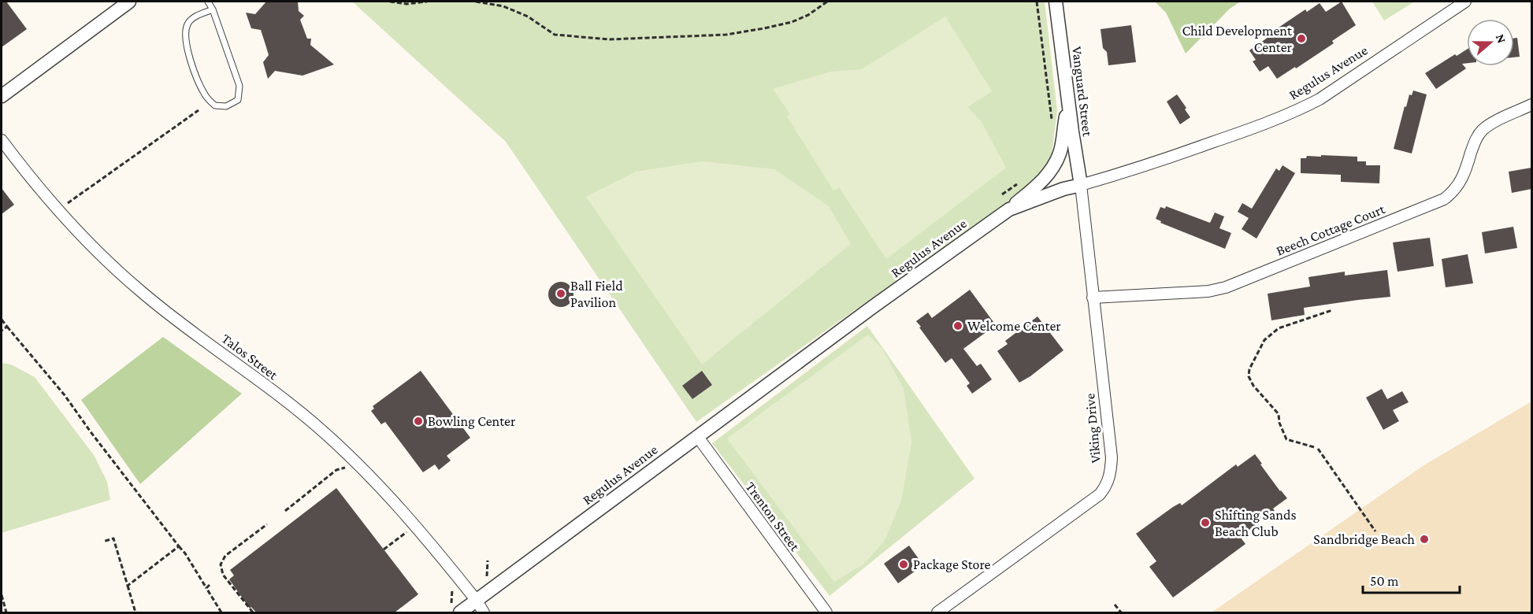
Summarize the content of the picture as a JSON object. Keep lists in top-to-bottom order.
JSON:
{
  "streets": {
    "street": [
      "Regulus Avenue",
      "Vanguard Street",
      "Beech Cottage Court",
      "Talos Street",
      "Viking Drive",
      "Trenton Street"
    ]
  },
  "crossings": [
    ["Regulus Avenue", "Vanguard Street"],
    ["Regulus Avenue", "Talos Street"],
    ["Regulus Avenue", "Viking Drive"],
    ["Regulus Avenue", "Trenton Street"],
    ["Vanguard Street", "Viking Drive"],
    ["Beech Cottage Court", "Viking Drive"]
  ],
  "places": [
    "Child Development Center",
    "Ball Field Pavilion",
    "Welcome Center",
    "Bowling Center",
    "Shifting Sands Beach Club",
    "Sandbridge Beach",
    "Package Store"
  ],
  "scale_bar": "50 m",
  "north": "right"
}
